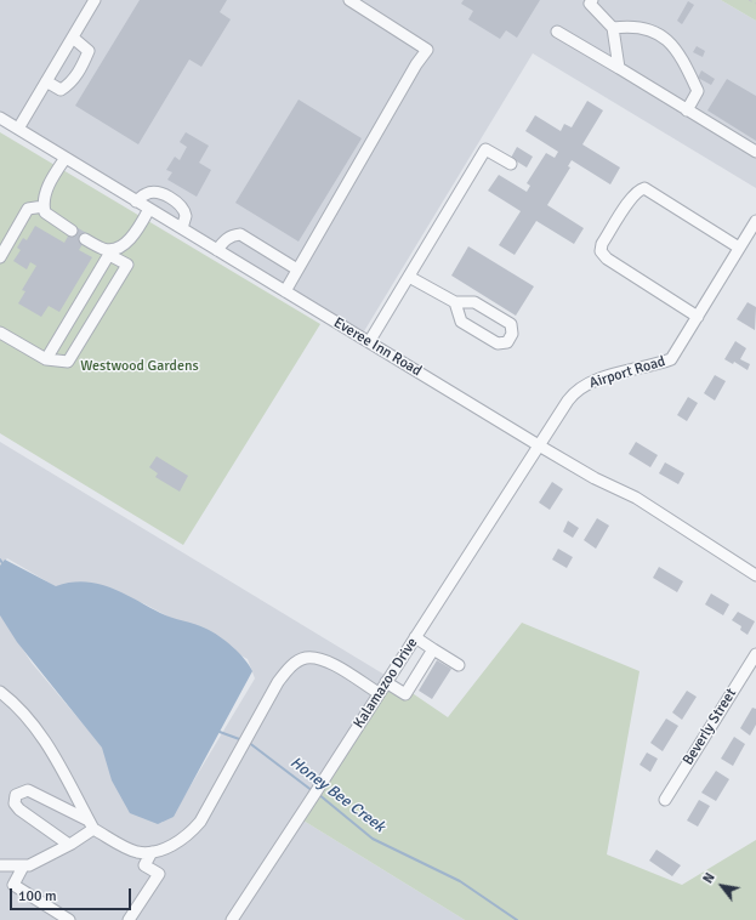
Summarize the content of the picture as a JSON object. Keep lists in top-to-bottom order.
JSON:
{
  "streets": {
    "street": [
      "Everee Inn Road",
      "Airport Road",
      "Kalamazoo Drive",
      "Beverly Street"
    ]
  },
  "crossings": [
    ["Everee Inn Road", "Airport Road"],
    ["Everee Inn Road", "Kalamazoo Drive"],
    ["Airport Road", "Kalamazoo Drive"]
  ],
  "water": ["Honey Bee Creek"],
  "parks": ["Westwood Gardens"],
  "scale_bar": "100 m",
  "north": "top left"
}
